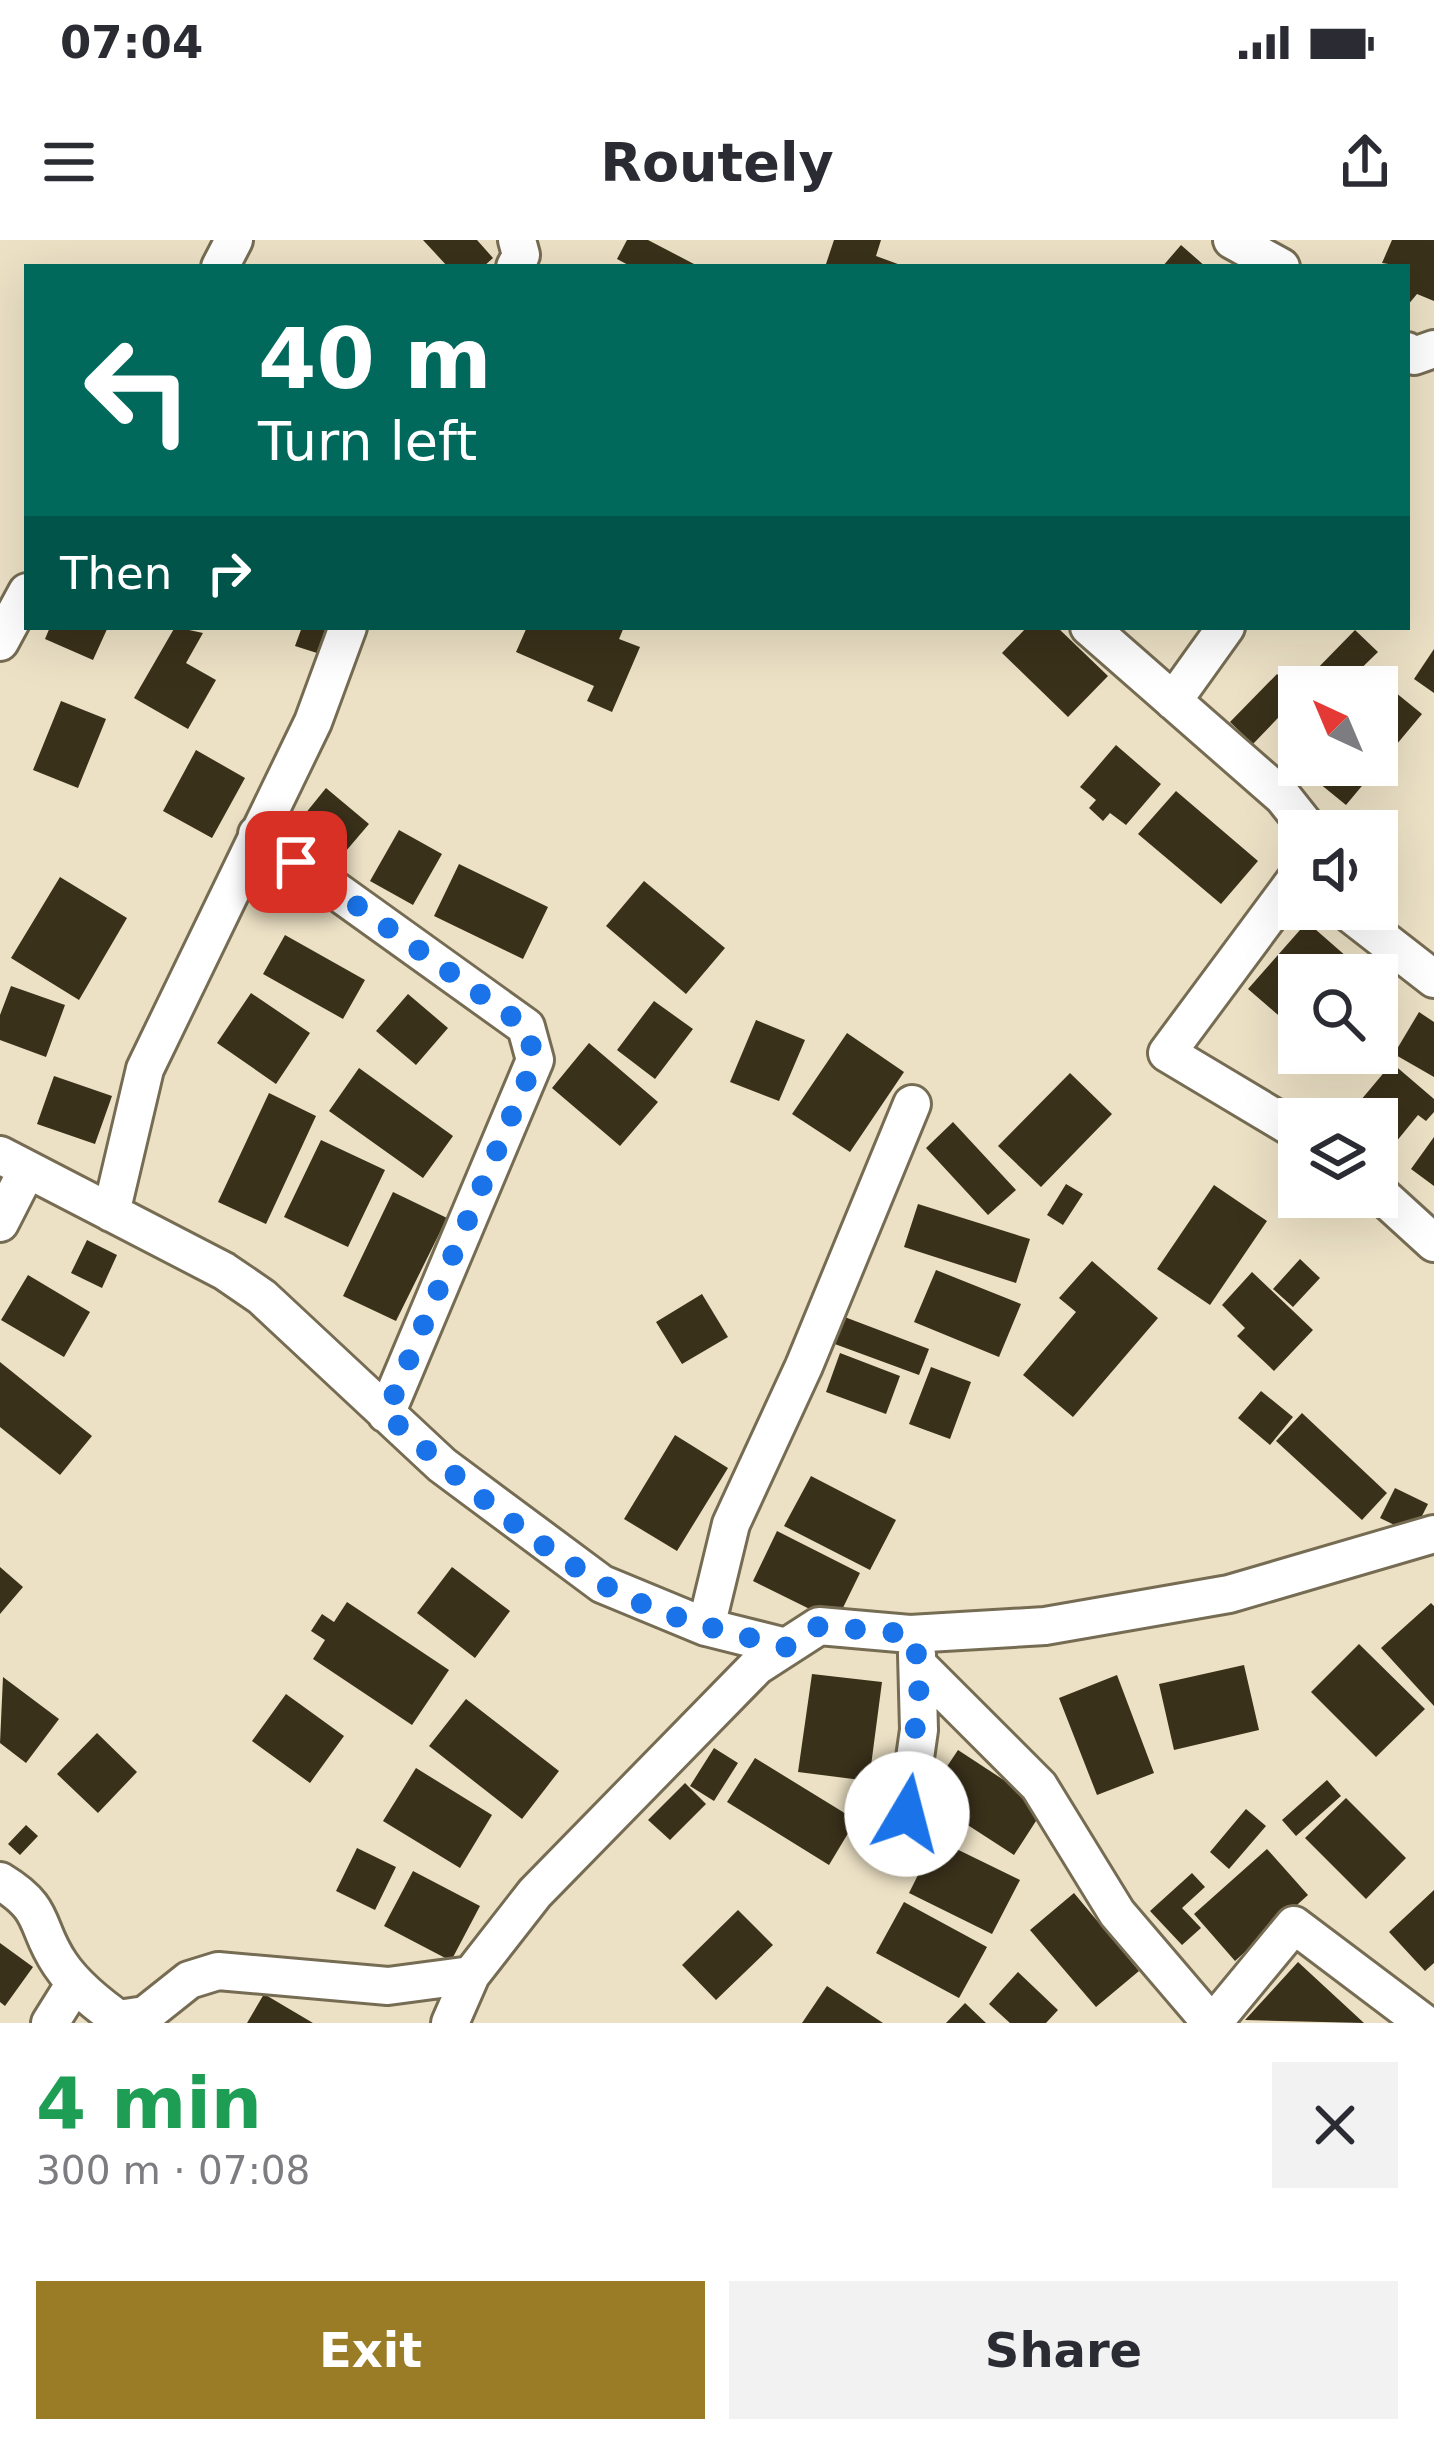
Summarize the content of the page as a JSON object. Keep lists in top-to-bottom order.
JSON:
{
  "north": "top left",
  "page": {
    "status": "07:04",
    "header": "Routely",
    "turn": ["40 m", "Turn left"],
    "then": "Then",
    "heading": ["4 min", "300 m · 07:08"],
    "buttons": ["Exit", "Share"]
  }
}
